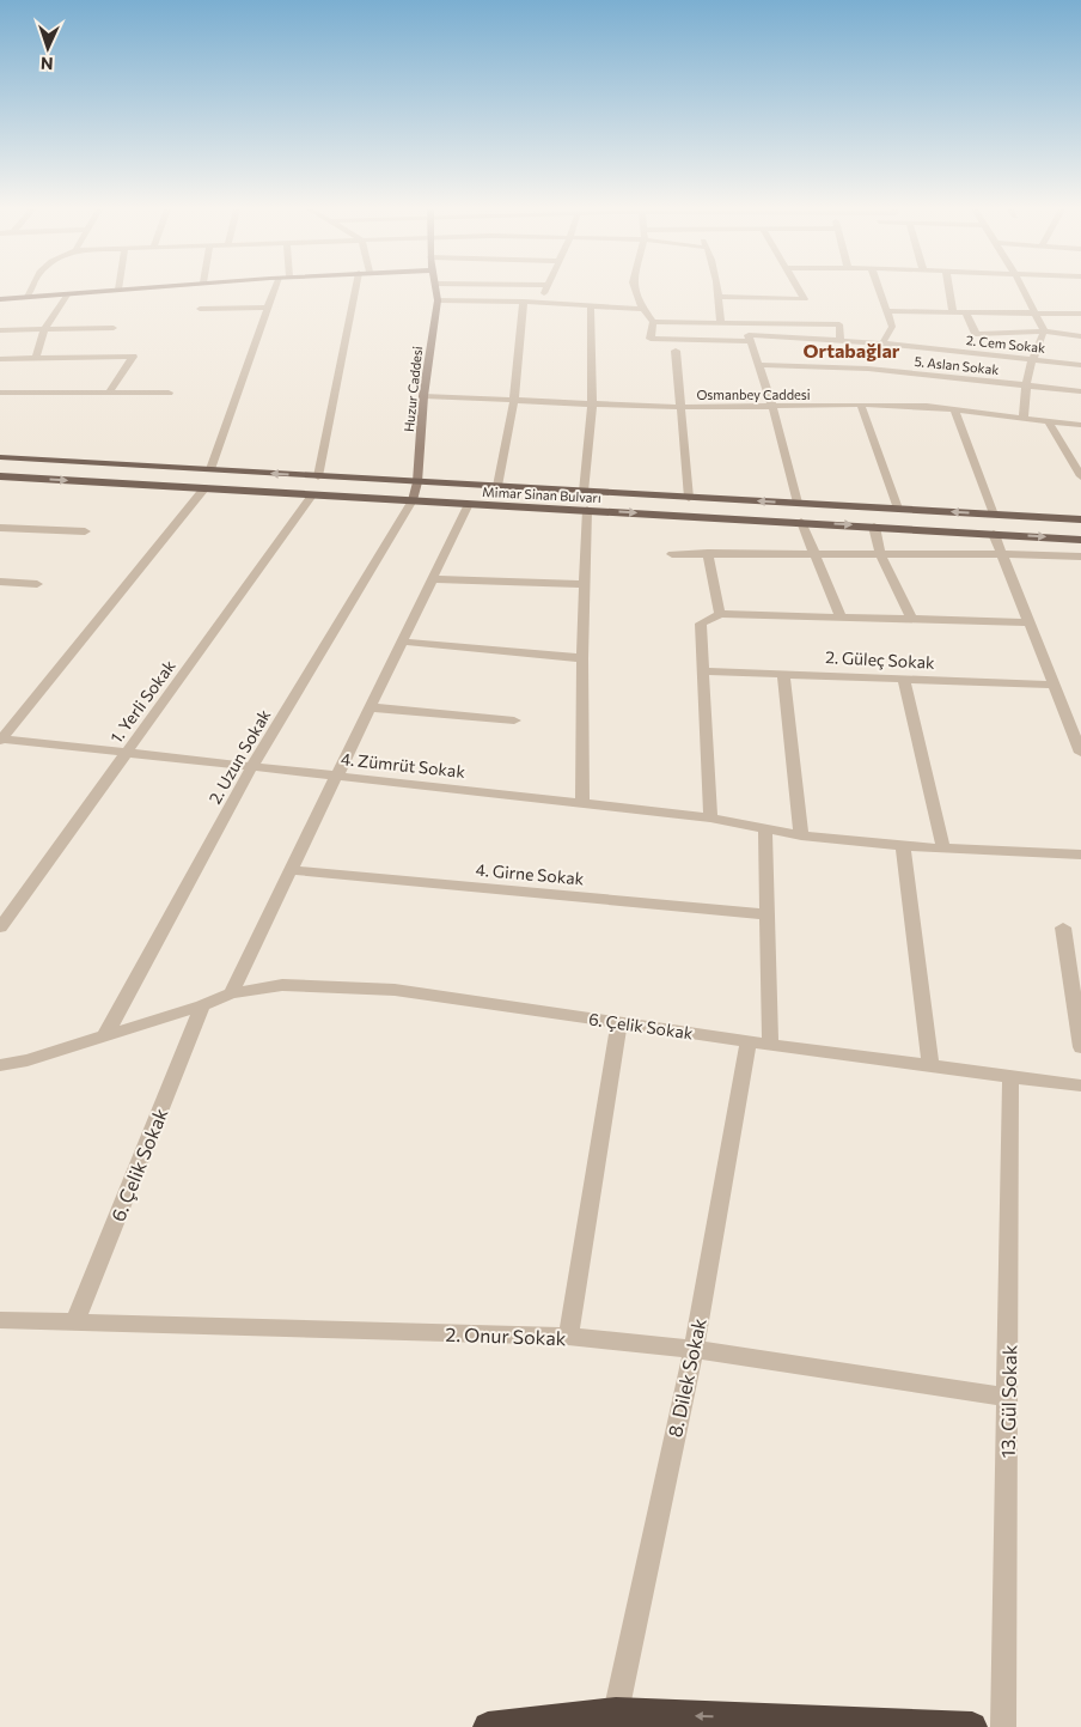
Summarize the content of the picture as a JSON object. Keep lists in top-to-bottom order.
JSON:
{
  "streets": {
    "main road": ["Huzur Caddesi", "Mimar Sinan Bulvarı"],
    "street": [
      "2. Cem Sokak",
      "5. Aslan Sokak",
      "Osmanbey Caddesi",
      "2. Güleç Sokak",
      "1. Yerli Sokak",
      "2. Uzun Sokak",
      "4. Zümrüt Sokak",
      "4. Girne Sokak",
      "6. Çelik Sokak",
      "2. Onur Sokak",
      "8. Dilek Sokak",
      "13. Gül Sokak"
    ]
  },
  "crossings": [
    ["Huzur Caddesi", "Osmanbey Caddesi"],
    ["Huzur Caddesi", "Mimar Sinan Bulvarı"],
    ["Huzur Caddesi", "2. Uzun Sokak"],
    ["Mimar Sinan Bulvarı", "1. Yerli Sokak"],
    ["Mimar Sinan Bulvarı", "2. Uzun Sokak"],
    ["1. Yerli Sokak", "4. Zümrüt Sokak"],
    ["2. Uzun Sokak", "4. Zümrüt Sokak"],
    ["2. Uzun Sokak", "6. Çelik Sokak"],
    ["6. Çelik Sokak", "2. Onur Sokak"],
    ["6. Çelik Sokak", "8. Dilek Sokak"],
    ["6. Çelik Sokak", "13. Gül Sokak"],
    ["2. Onur Sokak", "8. Dilek Sokak"],
    ["2. Onur Sokak", "13. Gül Sokak"]
  ],
  "districts": ["Ortabağlar"],
  "north": "bottom"
}
